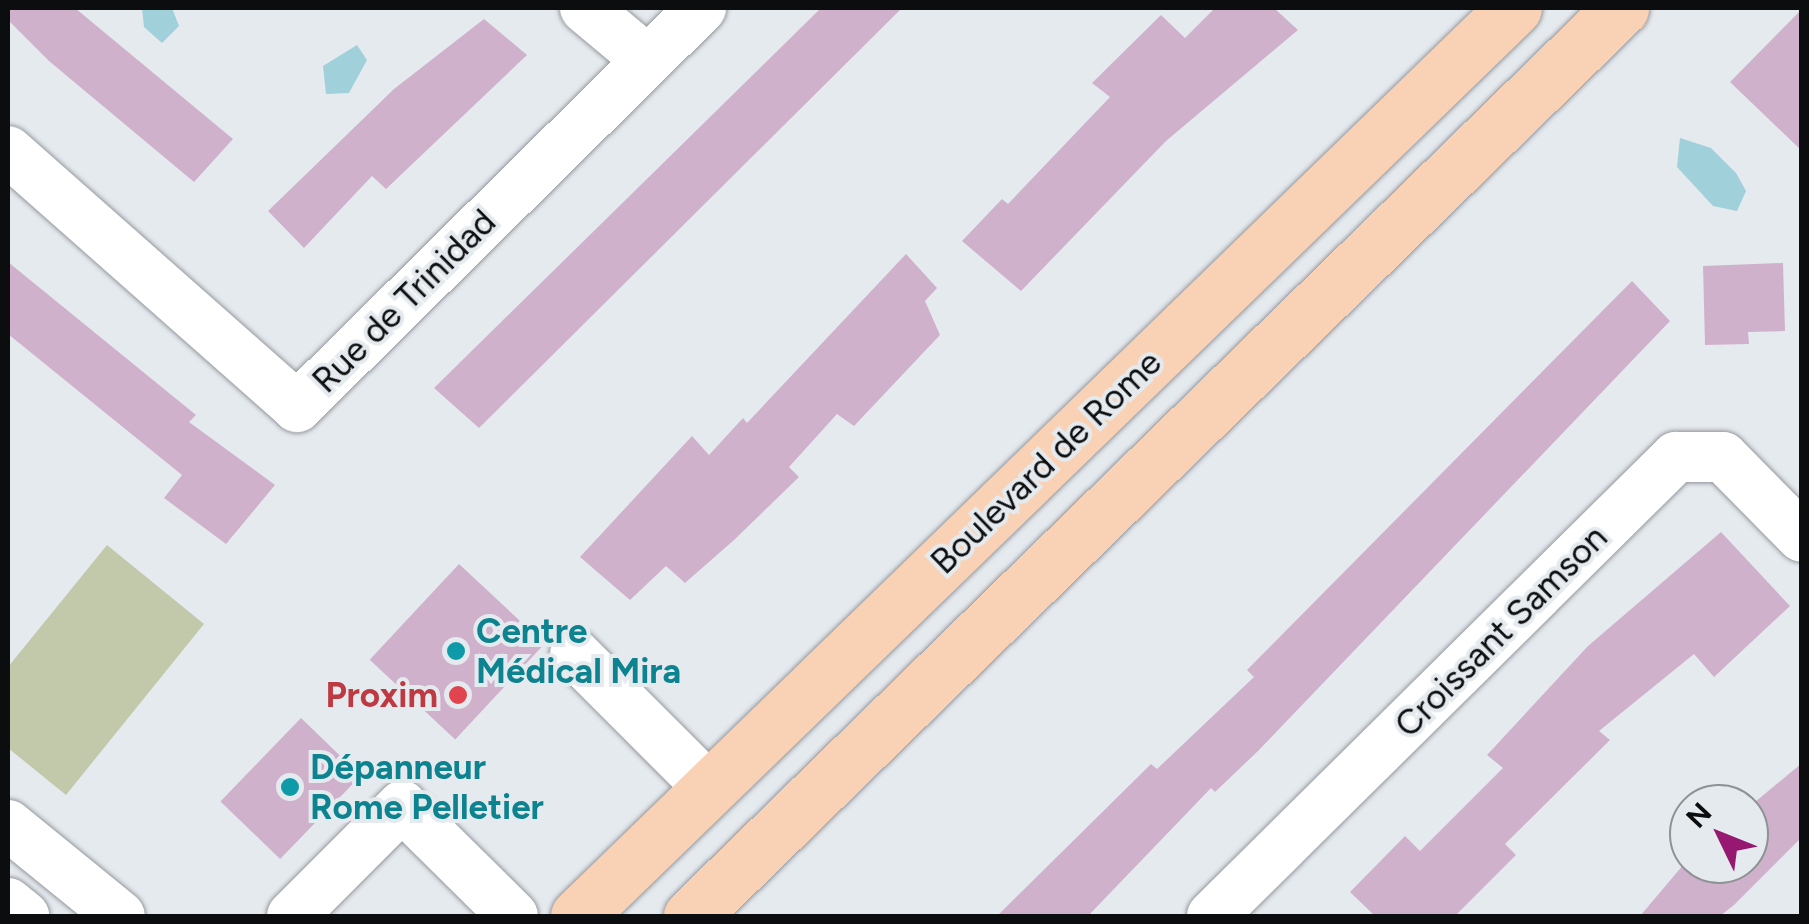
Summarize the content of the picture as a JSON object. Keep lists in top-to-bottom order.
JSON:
{
  "streets": {
    "main road": ["Boulevard de Rome"],
    "street": ["Rue de Trinidad", "Croissant Samson"]
  },
  "places": ["Centre Médical Mira", "Proxim", "Dépanneur Rome Pelletier"],
  "north": "top left"
}
